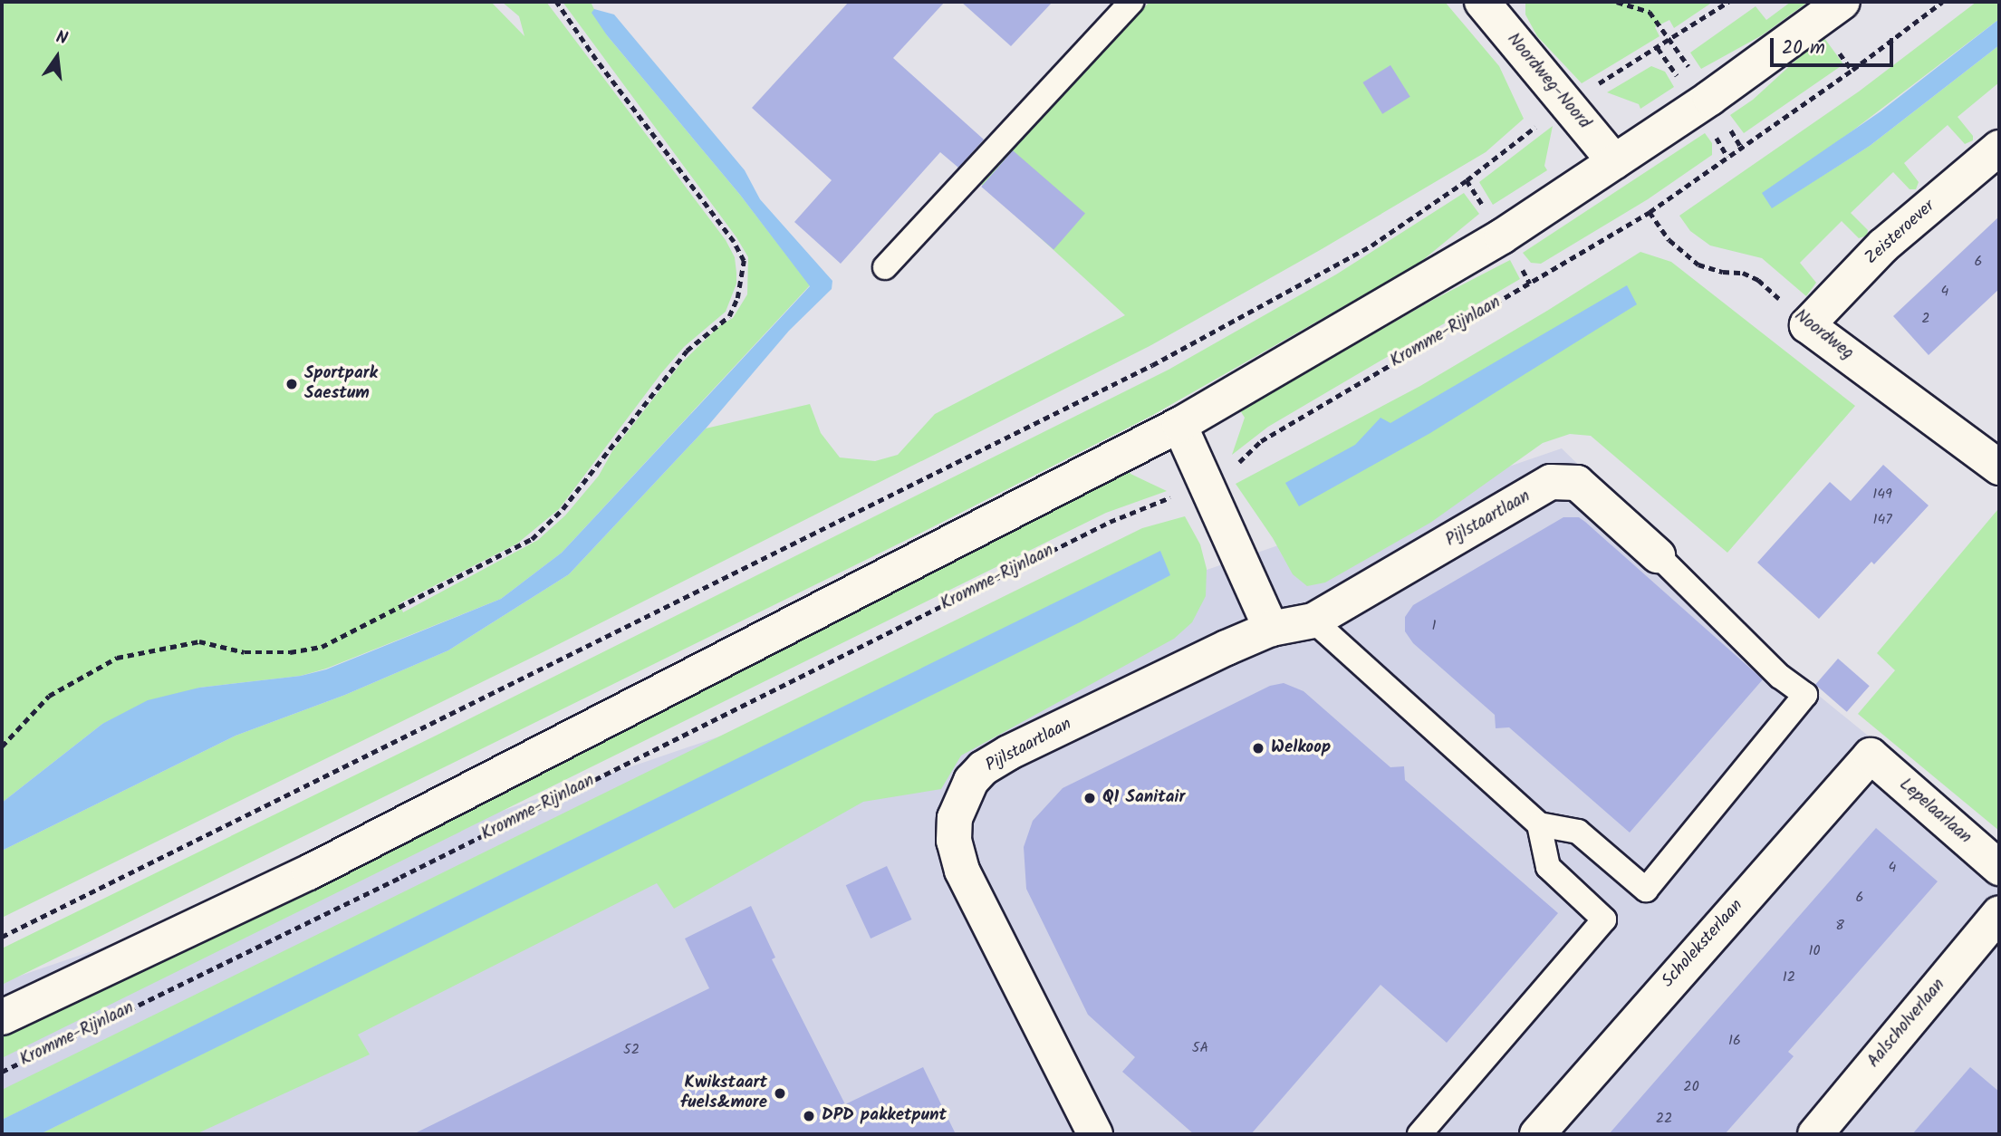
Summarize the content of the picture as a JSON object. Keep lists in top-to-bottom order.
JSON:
{
  "streets": {
    "street": [
      "Noordweg-Noord",
      "Zeisteroever",
      "Noordweg",
      "Pijlstaartlaan",
      "Lepelaarlaan",
      "Scholeksterlaan",
      "Aalscholverlaan"
    ],
    "path": ["Kromme-Rijnlaan"]
  },
  "crossings": [
    ["Zeisteroever", "Noordweg"],
    ["Kromme-Rijnlaan", "Noordweg"],
    ["Lepelaarlaan", "Scholeksterlaan"]
  ],
  "places": [
    "Sportpark Saestum",
    "Welkoop",
    "Q1 Sanitair",
    "Kwikstaart fuels&more",
    "DPD pakketpunt"
  ],
  "house_numbers": [
    "6",
    "4",
    "2",
    "149",
    "147",
    "1",
    "4",
    "6",
    "8",
    "10",
    "12",
    "16",
    "5A",
    "52",
    "20",
    "22"
  ],
  "scale_bar": "20 m",
  "north": "top"
}
